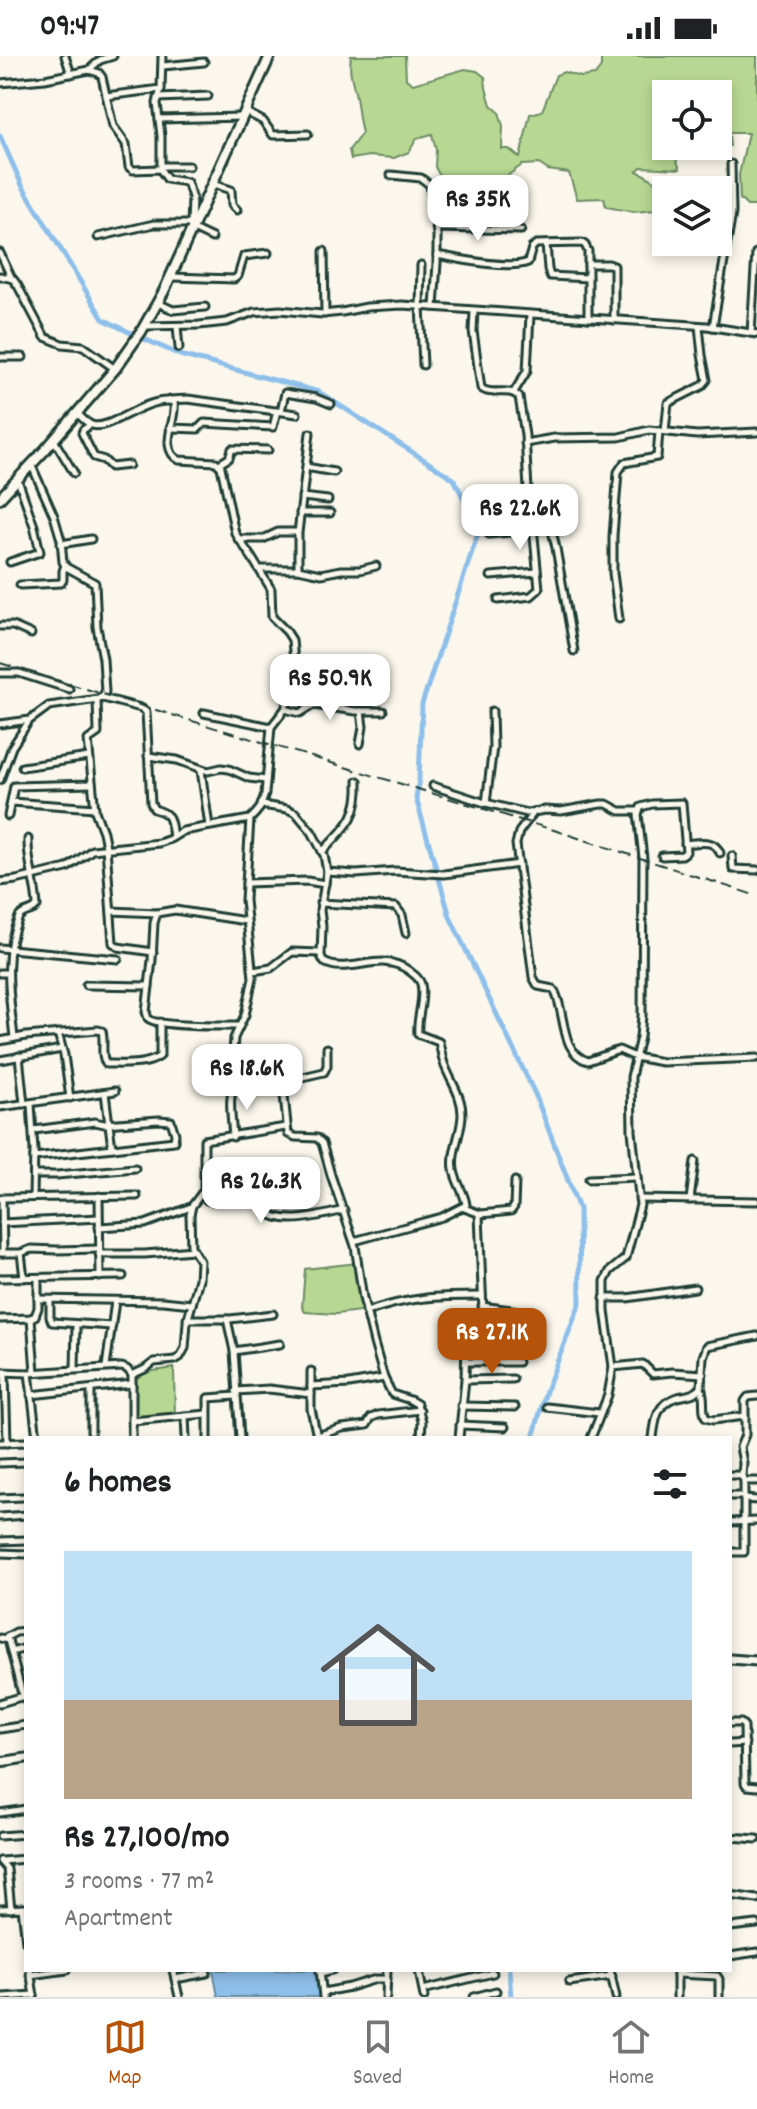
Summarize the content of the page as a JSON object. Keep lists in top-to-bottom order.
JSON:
{
  "page": {
    "status": "09:47",
    "price": [
      "Rs 35K",
      "Rs 22.6K",
      "Rs 50.9K",
      "Rs 18.6K",
      "Rs 26.3K",
      "Rs 27.1K"
    ],
    "heading": "6 homes",
    "list": [
      {
        "name": "Rs 27,100/mo",
        "note": "3 rooms · 77 m² · Apartment"
      }
    ],
    "tabs": ["Map", "Saved", "Home"]
  }
}
